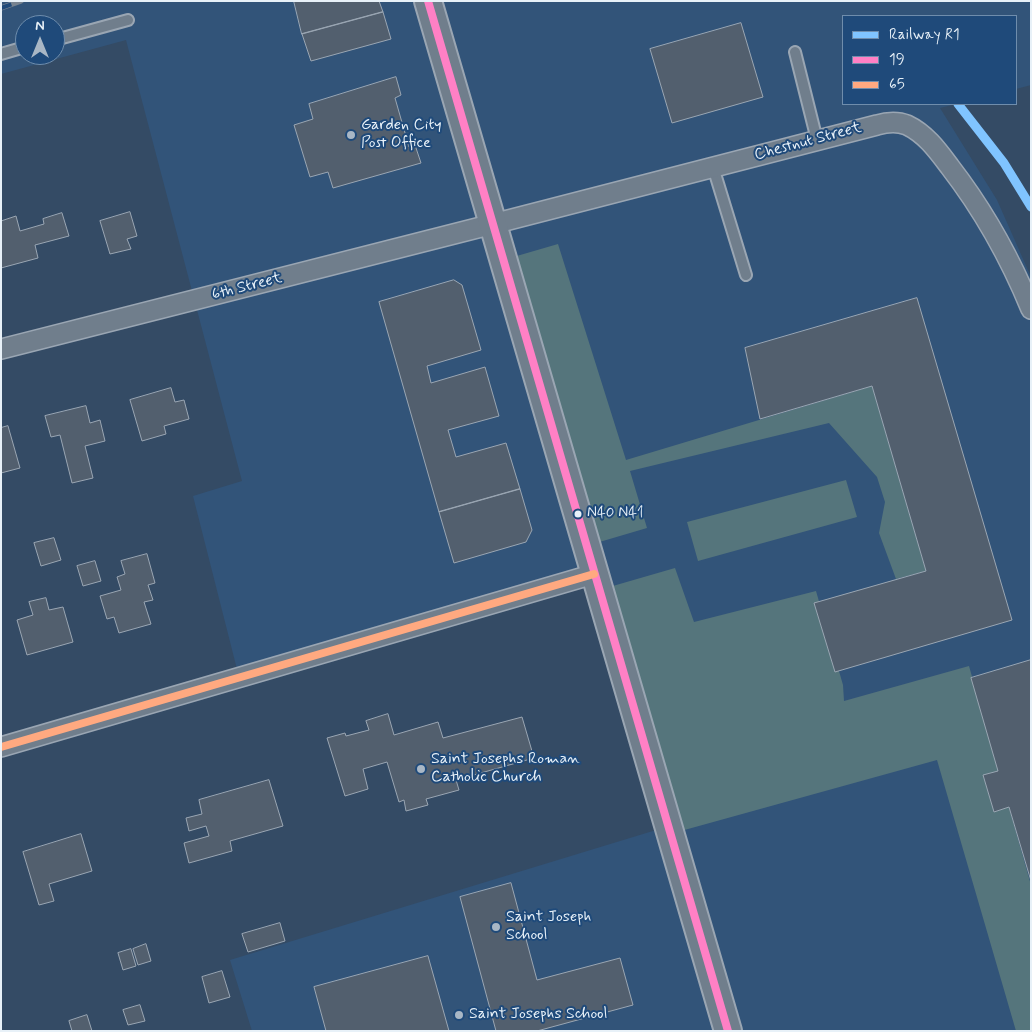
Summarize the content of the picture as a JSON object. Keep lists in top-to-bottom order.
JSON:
{
  "streets": {
    "street": ["Chestnut Street", "6th Street"]
  },
  "crossings": [
    ["Chestnut Street", "6th Street"]
  ],
  "places": [
    "Garden City Post Office",
    "N40 N41",
    "Saint Josephs Roman Catholic Church",
    "Saint Joseph School",
    "Saint Josephs School"
  ],
  "lines": ["transit line 19", "rail line R1", "transit line 65"],
  "legend": ["Railway R1", "19", "65"],
  "north": "top"
}
